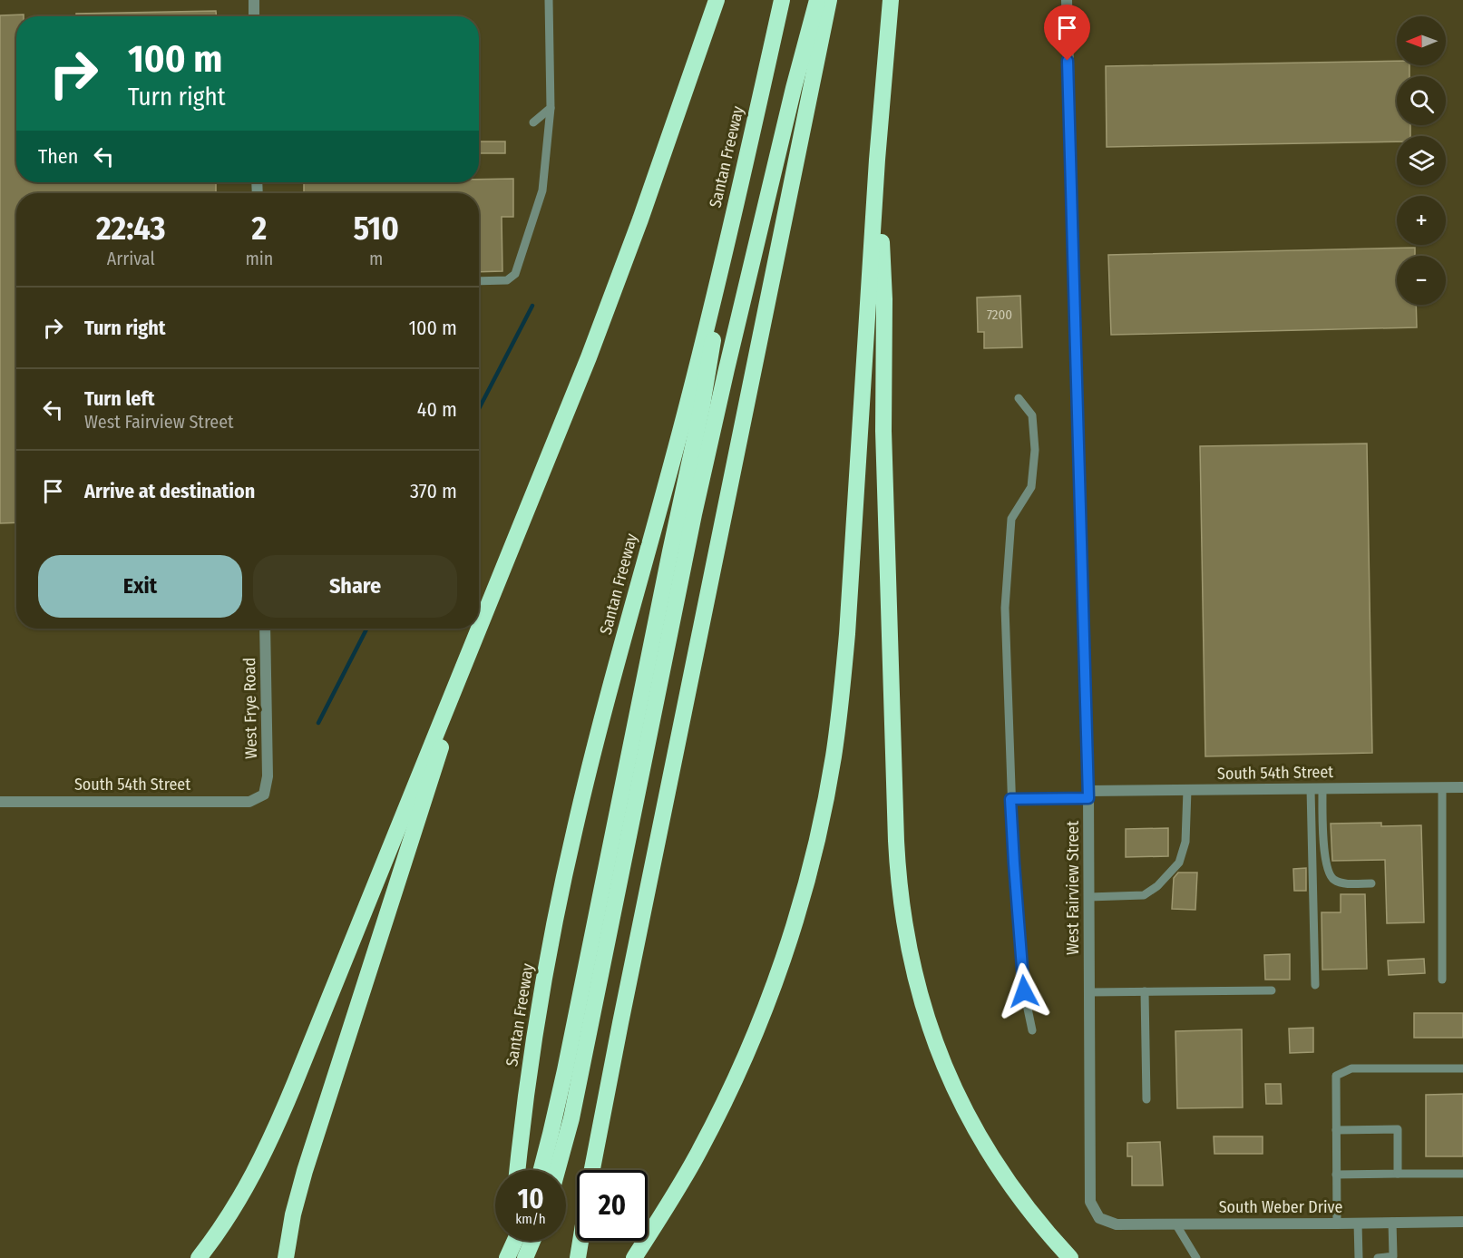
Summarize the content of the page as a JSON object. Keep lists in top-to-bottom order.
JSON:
{
  "streets": {
    "highway": ["Santan Freeway"],
    "street": [
      "West Frye Road",
      "South 54th Street",
      "West Fairview Street",
      "South Weber Drive"
    ]
  },
  "crossings": [
    ["West Frye Road", "South 54th Street"],
    ["South 54th Street", "West Fairview Street"],
    ["West Fairview Street", "South Weber Drive"]
  ],
  "house_numbers": ["7200"],
  "north": "left",
  "page": {
    "map_buttons": ["+", "−"],
    "turn": ["100 m", "Turn right"],
    "then": "Then",
    "eta": [
      "22:43",
      "Arrival",
      "2",
      "min",
      "510",
      "m"
    ],
    "list": [
      {
        "name": "Turn right",
        "value": "100 m"
      },
      {
        "name": "Turn left",
        "note": "West Fairview Street",
        "value": "40 m"
      },
      {
        "name": "Arrive at destination",
        "value": "370 m"
      }
    ],
    "buttons": ["Exit", "Share"],
    "speed": "10 km/h",
    "limit": "20"
  }
}
